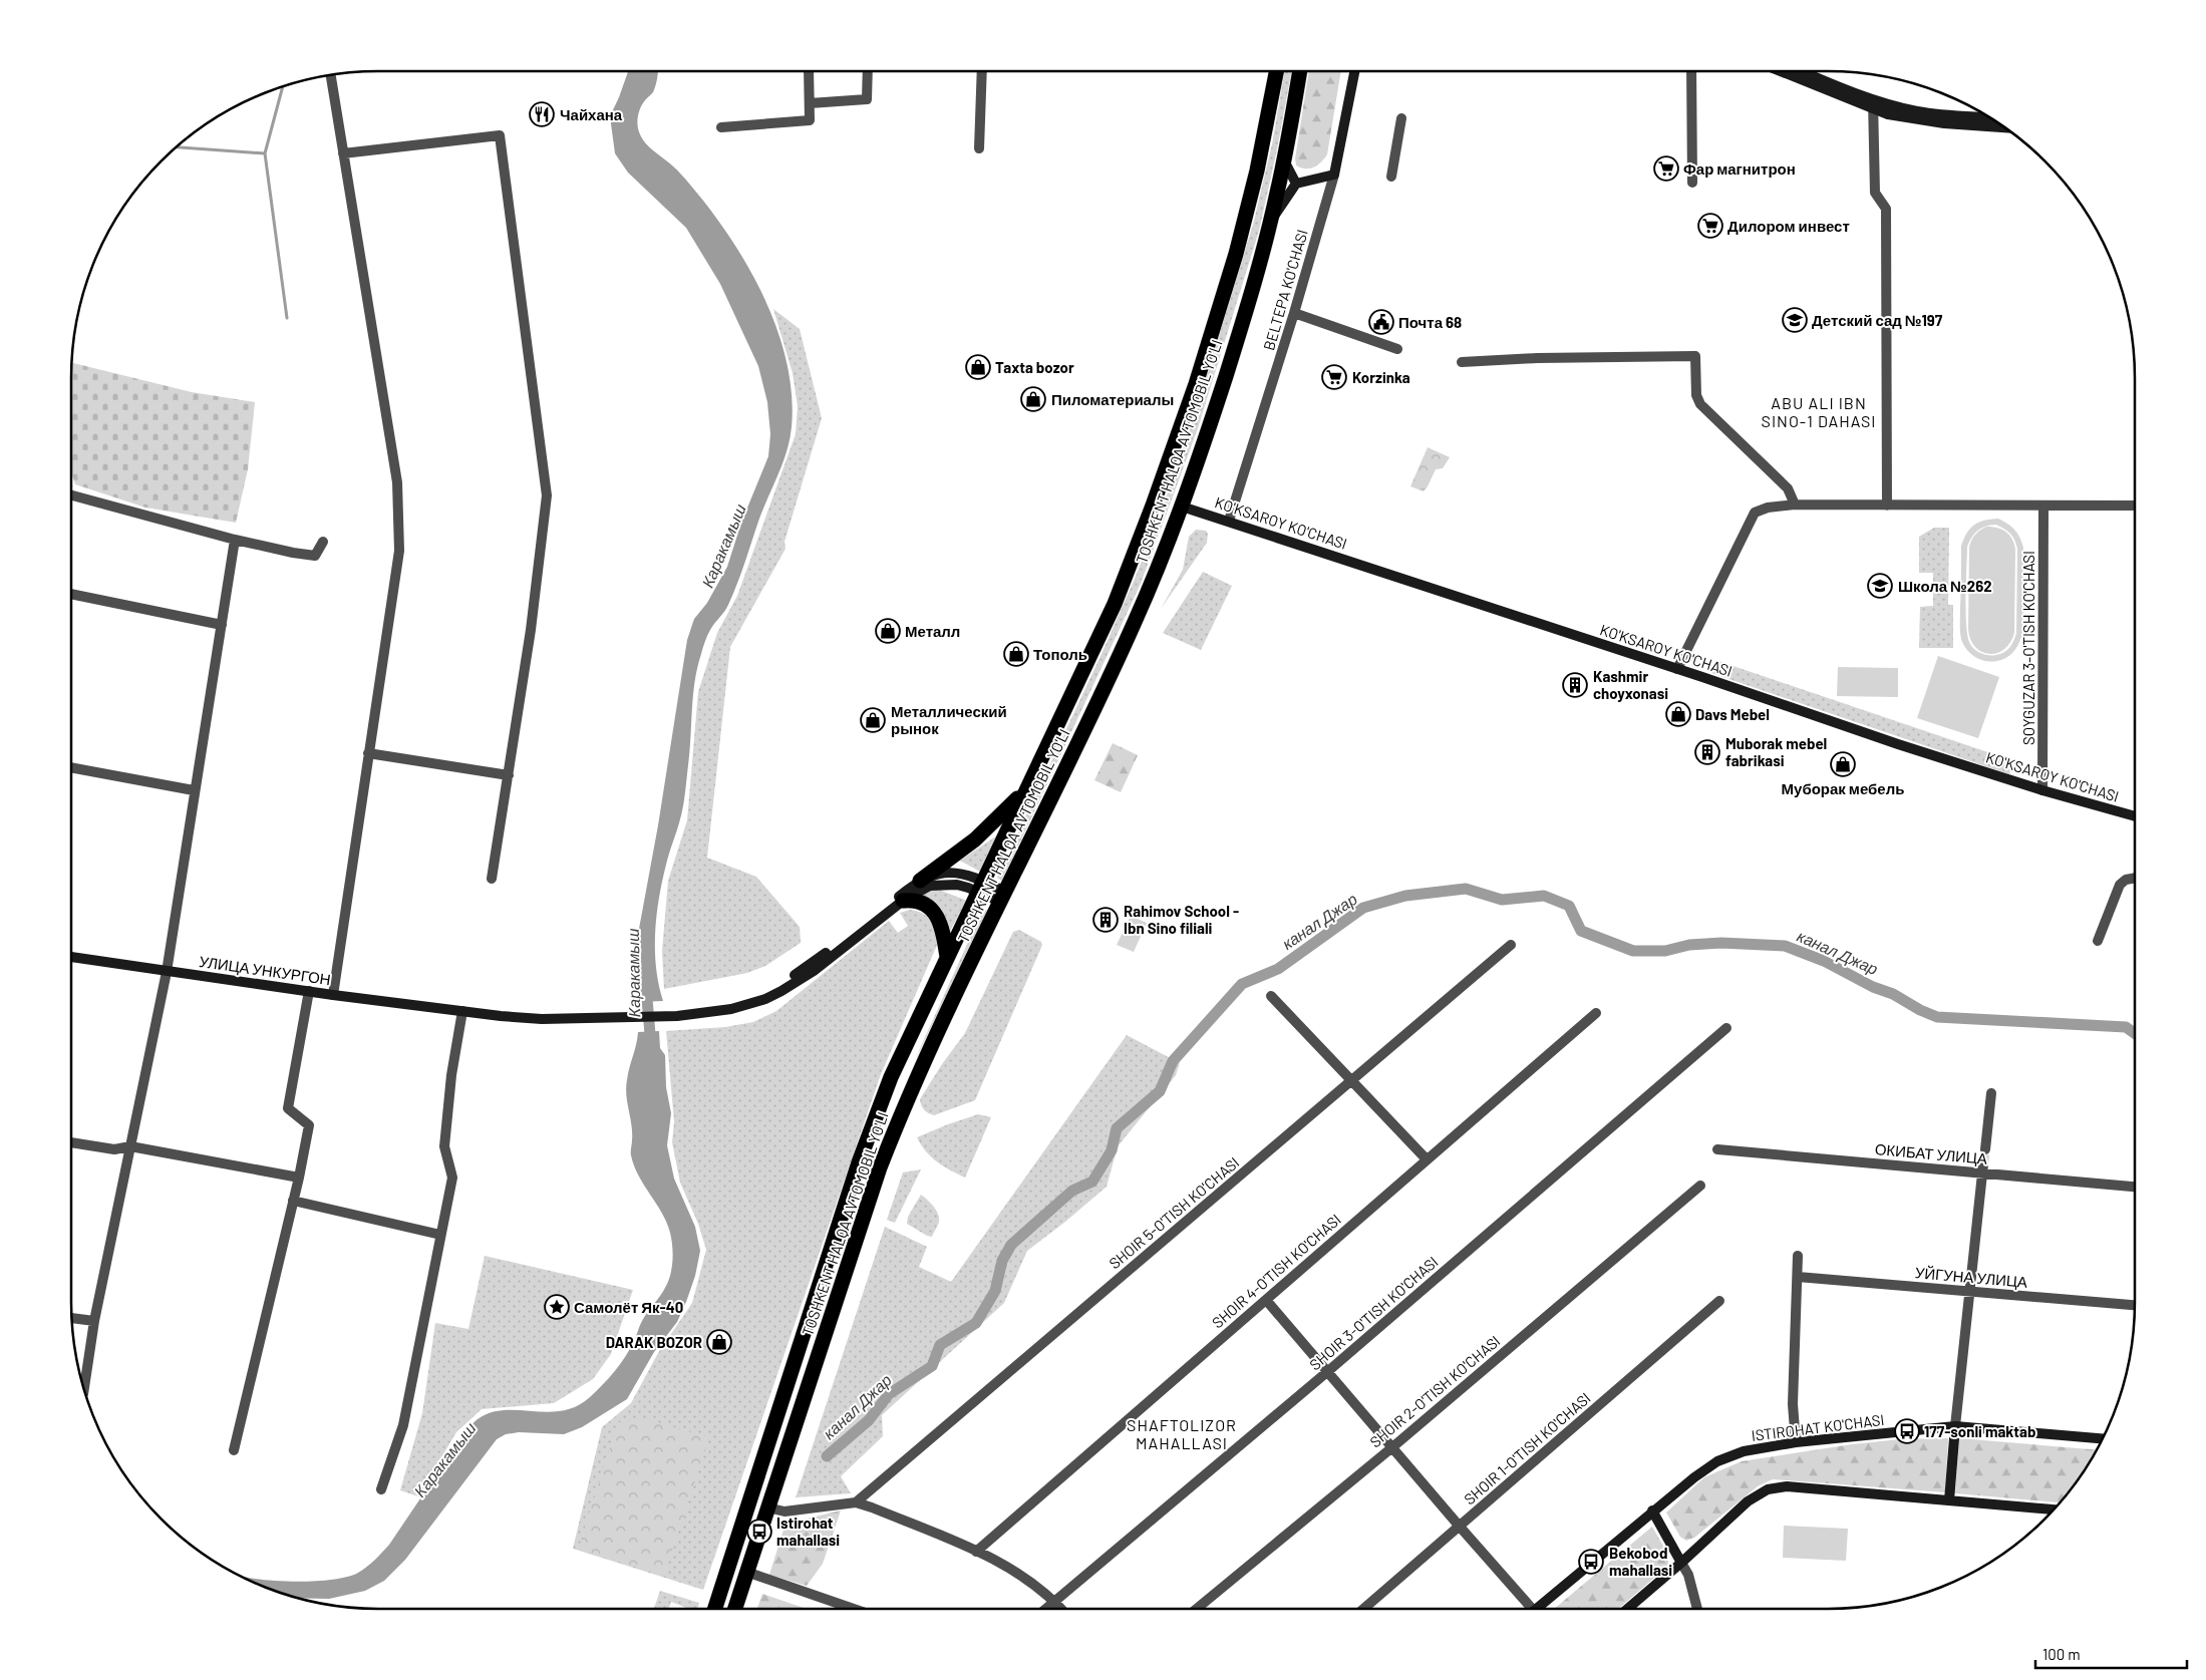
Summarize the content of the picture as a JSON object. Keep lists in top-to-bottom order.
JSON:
{
  "streets": {
    "highway": ["TOSHKENT HALQA AVTOMOBIL YO'LI"],
    "main road": [
      "BELTEPA KO'CHASI",
      "KO'KSAROY KO'CHASI",
      "УЛИЦА УНКУРГОН",
      "ISTIROHAT KO'CHASI"
    ],
    "street": [
      "SOYGUZAR 3-O'TISH KO'CHASI",
      "ОКИБАТ УЛИЦА",
      "SHOIR 5-O'TISH KO'CHASI",
      "SHOIR 4-O'TISH KO'CHASI",
      "УЙГУНА УЛИЦА",
      "SHOIR 3-O'TISH KO'CHASI",
      "SHOIR 2-O'TISH KO'CHASI",
      "SHOIR 1-O'TISH KO'CHASI"
    ]
  },
  "crossings": [
    ["BELTEPA KO'CHASI", "KO'KSAROY KO'CHASI"],
    ["TOSHKENT HALQA AVTOMOBIL YO'LI", "KO'KSAROY KO'CHASI"],
    ["KO'KSAROY KO'CHASI", "SOYGUZAR 3-O'TISH KO'CHASI"]
  ],
  "districts": ["ABU ALI IBN SINO-1 DAHASI", "SHAFTOLIZOR MAHALLASI"],
  "water": ["Каракамыш", "канал Джар"],
  "places": {
    "restaurant": ["Чайхана"],
    "supermarket": ["Фар магнитрон", "Дилором инвест", "Korzinka"],
    "school or university": ["Детский сад №197", "Школа №262"],
    "public building": ["Почта 68"],
    "shop": [
      "Taxta bozor",
      "Пиломатериалы",
      "Металл",
      "Тополь",
      "Davs Mebel",
      "Металлический рынок",
      "Муборак мебель",
      "DARAK BOZOR"
    ],
    "building": ["Kashmir choyxonasi", "Muborak mebel fabrikasi", "Rahimov School - Ibn Sino filiali"],
    "place": ["Самолёт Як-40"],
    "bus stop": ["177-sonli maktab", "Istirohat mahallasi", "Bekobod mahallasi"]
  },
  "scale_bar": "100 m"
}
